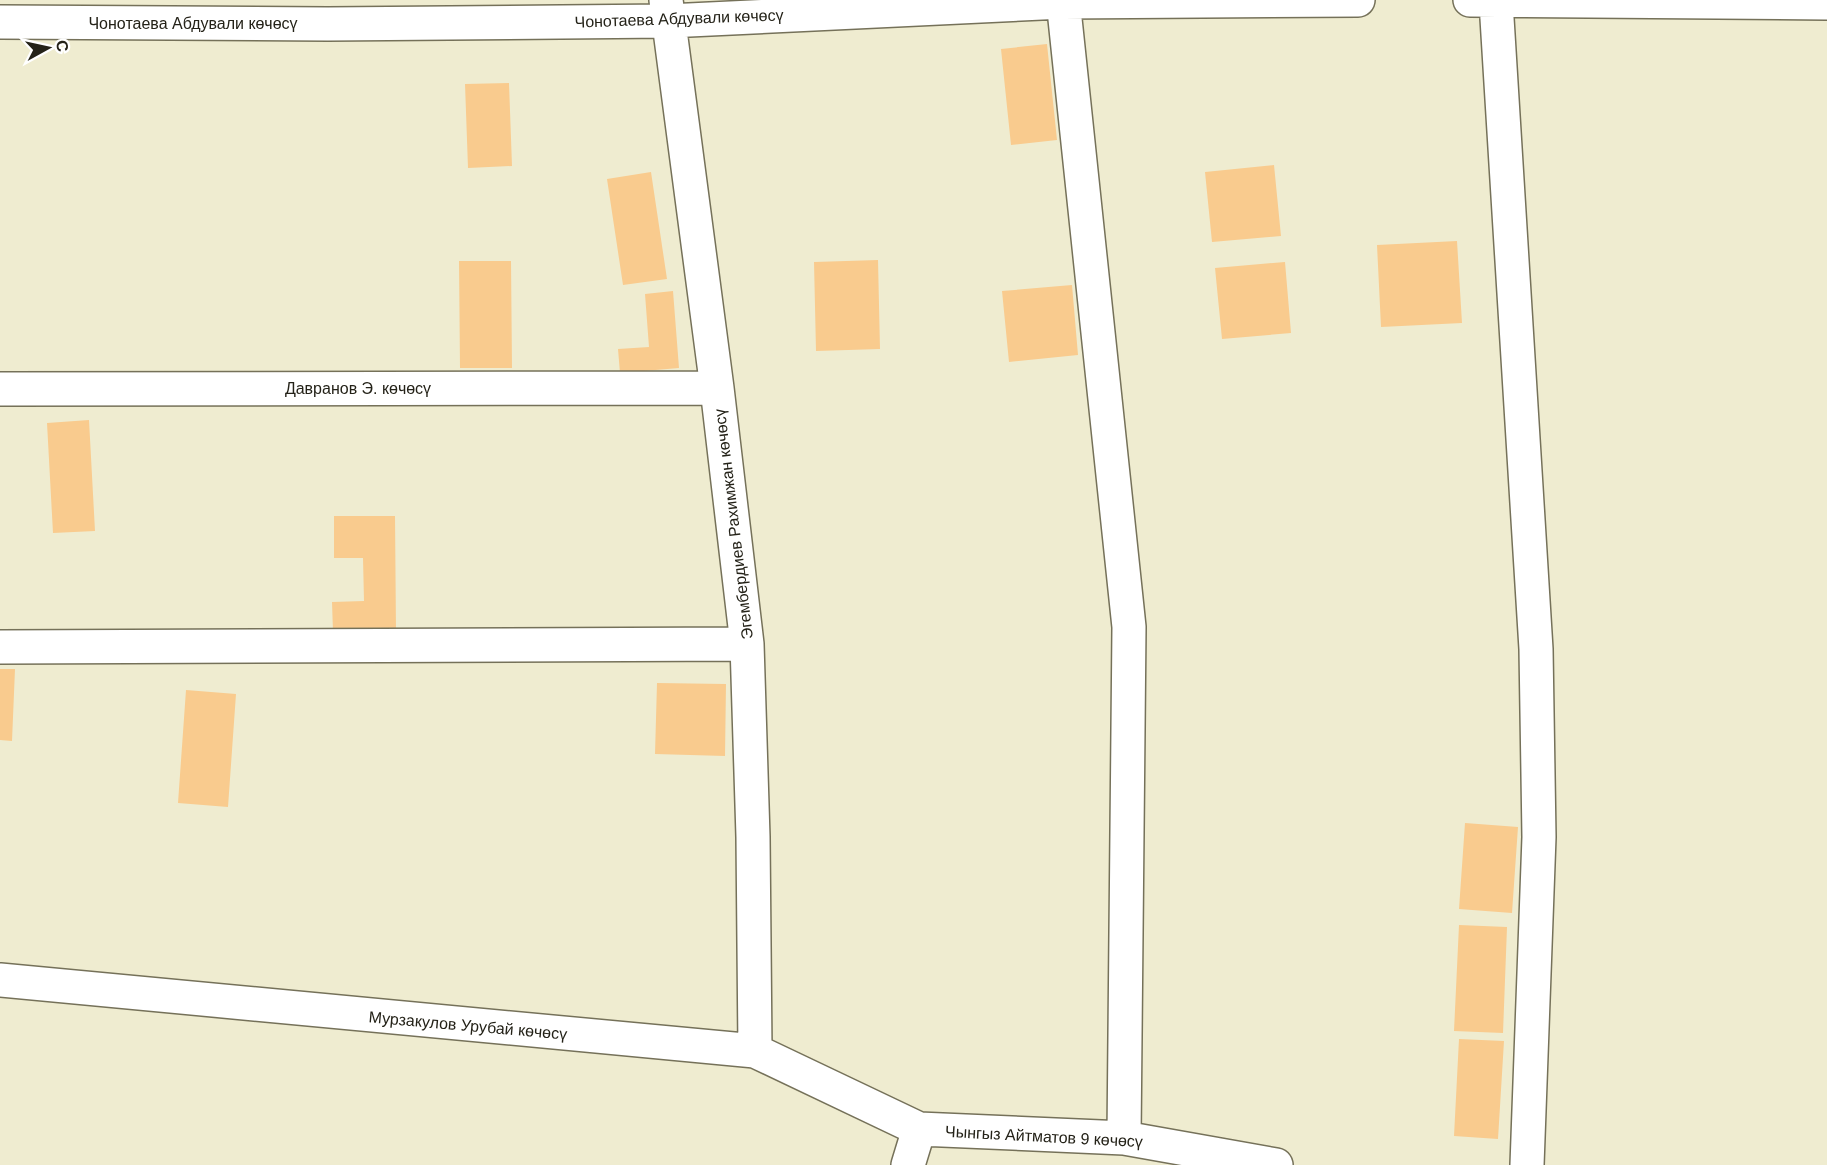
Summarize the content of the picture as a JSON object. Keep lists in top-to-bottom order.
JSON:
{
  "streets": {
    "street": [
      "Чонотаева Абдували көчөсү",
      "Давранов Э. көчөсү",
      "Эгембердиев Рахимжан көчөсү",
      "Мурзакулов Урубай көчөсү",
      "Чынгыз Айтматов 9 көчөсү"
    ]
  },
  "crossings": [
    ["Чонотаева Абдували көчөсү", "Эгембердиев Рахимжан көчөсү"],
    ["Давранов Э. көчөсү", "Эгембердиев Рахимжан көчөсү"],
    ["Эгембердиев Рахимжан көчөсү", "Мурзакулов Урубай көчөсү"],
    ["Мурзакулов Урубай көчөсү", "Чынгыз Айтматов 9 көчөсү"]
  ],
  "north": "right"
}
